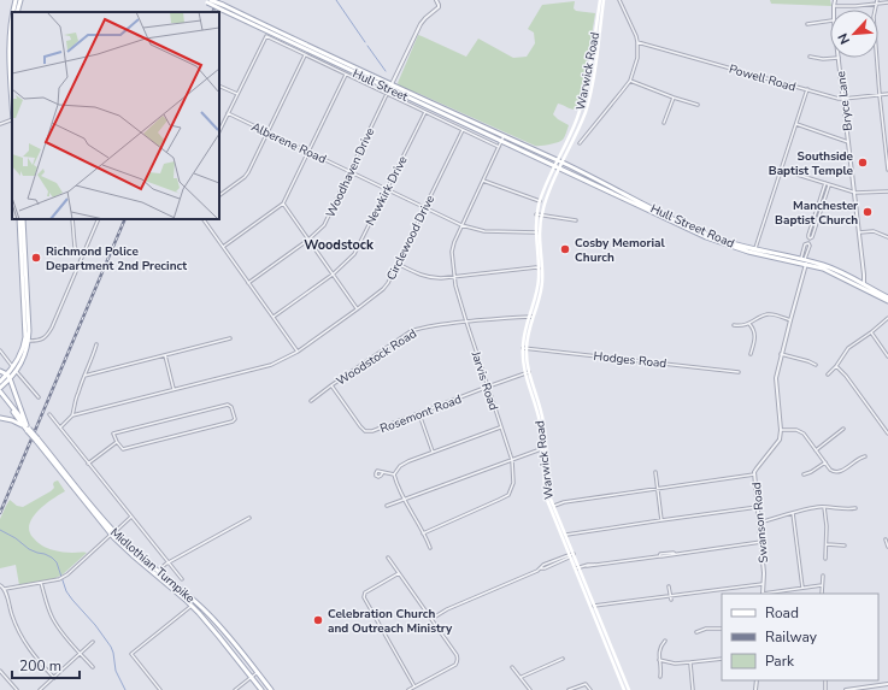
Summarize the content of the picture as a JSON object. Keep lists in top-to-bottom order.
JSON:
{
  "streets": {
    "main road": [
      "Warwick Road",
      "Hull Street",
      "Hull Street Road",
      "Midlothian Turnpike"
    ],
    "street": [
      "Powell Road",
      "Bryce Lane",
      "Alberene Road",
      "Woodhaven Drive",
      "Newkirk Drive",
      "Circlewood Drive",
      "Woodstock Road",
      "Hodges Road",
      "Jarvis Road",
      "Rosemont Road",
      "Swanson Road"
    ]
  },
  "crossings": [
    ["Warwick Road", "Hull Street"],
    ["Warwick Road", "Alberene Road"],
    ["Warwick Road", "Hull Street Road"],
    ["Warwick Road", "Woodstock Road"],
    ["Warwick Road", "Hodges Road"],
    ["Warwick Road", "Rosemont Road"],
    ["Powell Road", "Bryce Lane"],
    ["Hull Street", "Woodhaven Drive"],
    ["Hull Street", "Hull Street Road"],
    ["Hull Street", "Jarvis Road"],
    ["Bryce Lane", "Hull Street Road"],
    ["Alberene Road", "Woodhaven Drive"],
    ["Alberene Road", "Newkirk Drive"],
    ["Alberene Road", "Circlewood Drive"],
    ["Alberene Road", "Jarvis Road"],
    ["Hull Street Road", "Jarvis Road"],
    ["Woodstock Road", "Jarvis Road"],
    ["Woodstock Road", "Rosemont Road"],
    ["Jarvis Road", "Rosemont Road"]
  ],
  "districts": ["Woodstock"],
  "places": [
    "Southside Baptist Temple",
    "Manchester Baptist Church",
    "Cosby Memorial Church",
    "Richmond Police Department 2nd Precinct",
    "Celebration Church and Outreach Ministry"
  ],
  "legend": ["Road", "Railway", "Park"],
  "scale_bar": "200 m",
  "north": "bottom left"
}
